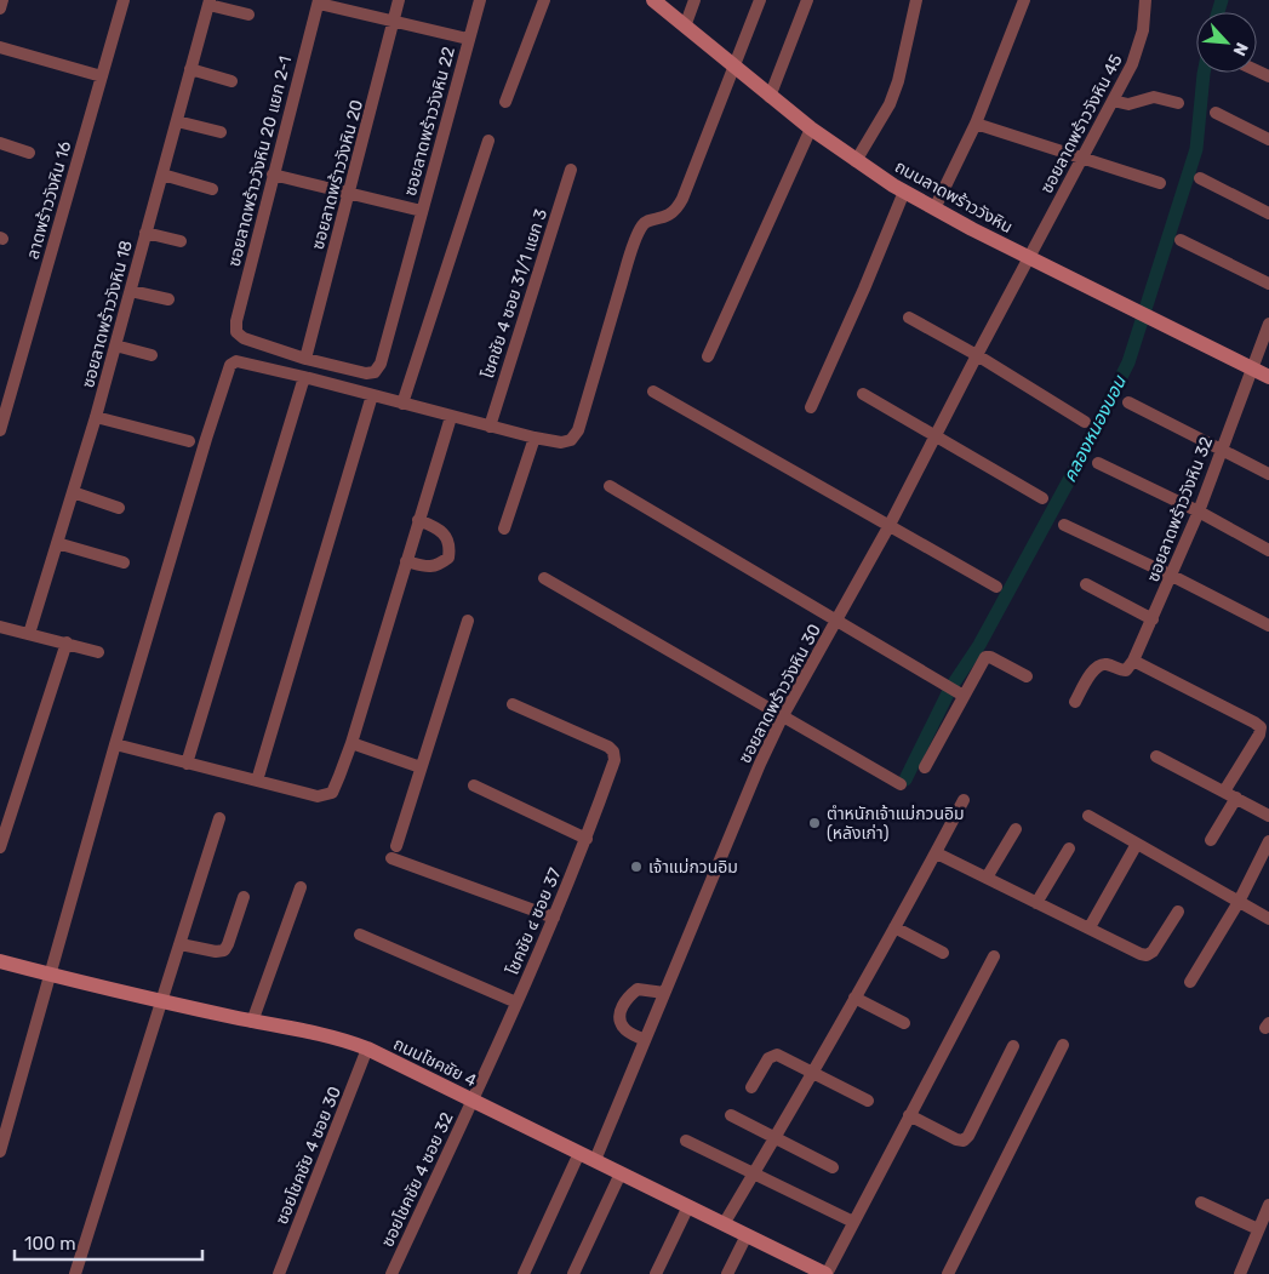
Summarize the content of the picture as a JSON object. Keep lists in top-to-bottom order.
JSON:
{
  "streets": {
    "street": [
      "ซอยลาดพร้าววังหิน 22",
      "ซอยลาดพร้าววังหิน 45",
      "ซอยลาดพร้าววังหิน 20 แยก 2-1",
      "ซอยลาดพร้าววังหิน 20",
      "ถนนลาดพร้าววังหิน",
      "ลาดพร้าววังหิน 16",
      "โชคชัย 4 ซอย 31/1 แยก 3",
      "ซอยลาดพร้าววังหิน 18",
      "ซอยลาดพร้าววังหิน 32",
      "ซอยลาดพร้าววังหิน 30",
      "โชคชัย ๔ ซอย 37",
      "ถนนโชคชัย 4",
      "ซอยโชคชัย 4 ซอย 30",
      "ซอยโชคชัย 4 ซอย 32"
    ]
  },
  "crossings": [
    ["ซอยลาดพร้าววังหิน 22", "ซอยลาดพร้าววังหิน 20 แยก 2-1"],
    ["ซอยลาดพร้าววังหิน 22", "ซอยลาดพร้าววังหิน 20"],
    ["ซอยลาดพร้าววังหิน 45", "ถนนลาดพร้าววังหิน"],
    ["ซอยลาดพร้าววังหิน 45", "ซอยลาดพร้าววังหิน 30"],
    ["ซอยลาดพร้าววังหิน 20 แยก 2-1", "ซอยลาดพร้าววังหิน 20"],
    ["ถนนลาดพร้าววังหิน", "ซอยลาดพร้าววังหิน 32"],
    ["ถนนลาดพร้าววังหิน", "ซอยลาดพร้าววังหิน 30"],
    ["ซอยลาดพร้าววังหิน 30", "ถนนโชคชัย 4"],
    ["โชคชัย ๔ ซอย 37", "ถนนโชคชัย 4"],
    ["โชคชัย ๔ ซอย 37", "ซอยโชคชัย 4 ซอย 32"],
    ["ถนนโชคชัย 4", "ซอยโชคชัย 4 ซอย 30"],
    ["ถนนโชคชัย 4", "ซอยโชคชัย 4 ซอย 32"]
  ],
  "water": ["คลองหนองบอน"],
  "places": ["ตำหนักเจ้าแม่กวนอิม (หลังเก่า)", "เจ้าแม่กวนอิม"],
  "scale_bar": "100 m",
  "north": "bottom right"
}
